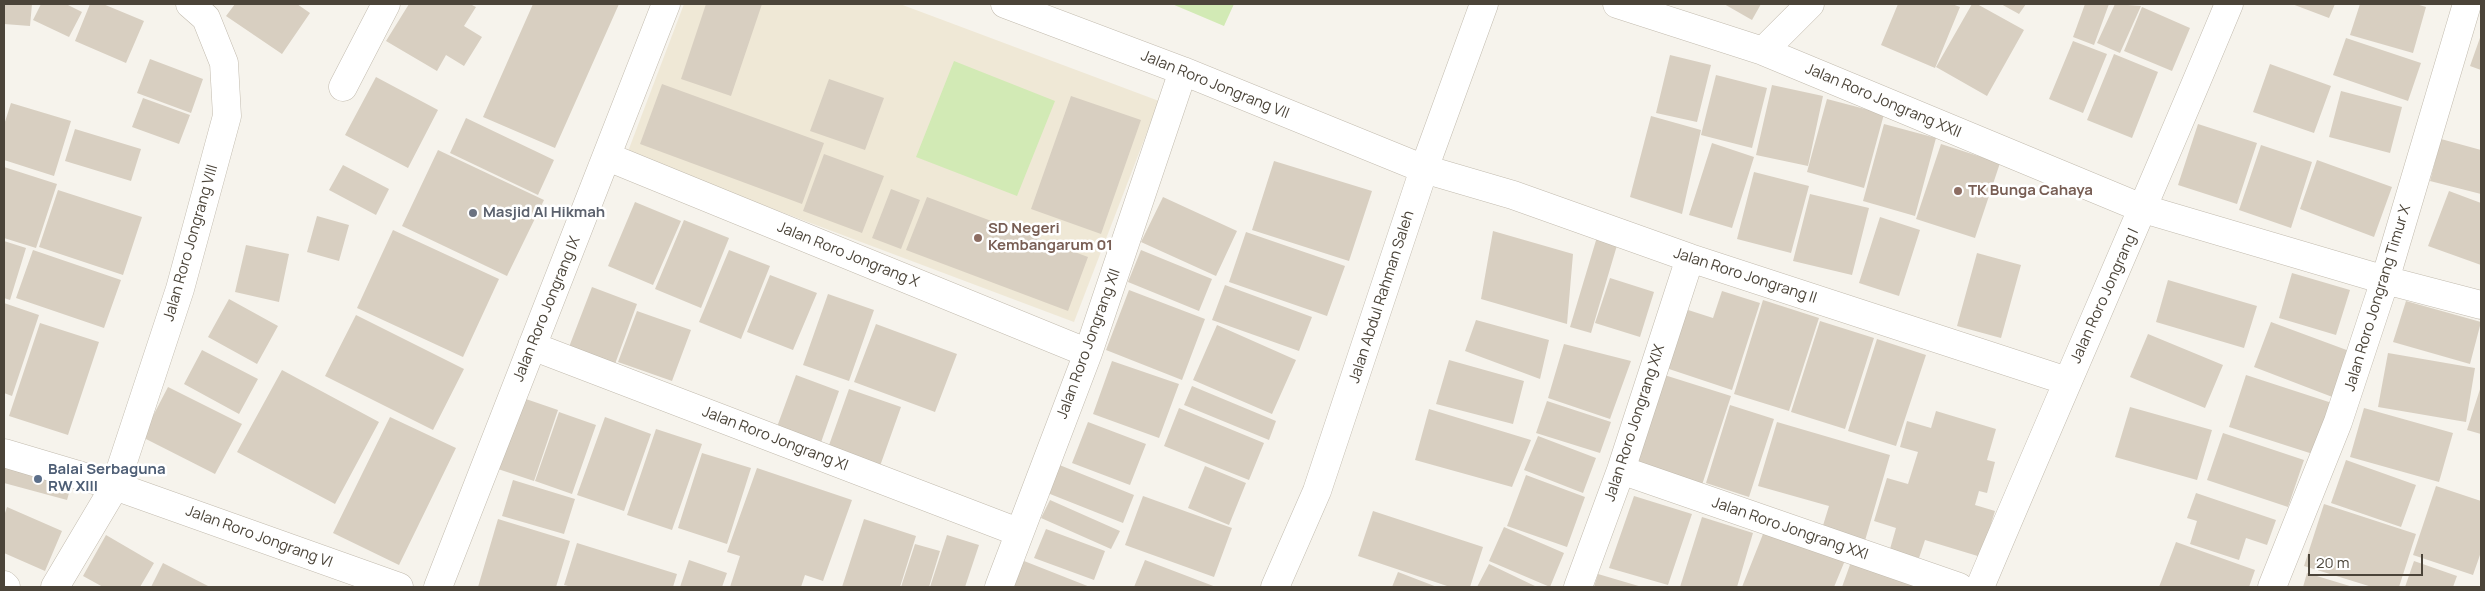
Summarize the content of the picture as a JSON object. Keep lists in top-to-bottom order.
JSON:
{
  "streets": {
    "street": [
      "Jalan Roro Jongrang VII",
      "Jalan Roro Jongrang XXII",
      "Jalan Roro Jongrang VIII",
      "Jalan Roro Jongrang X",
      "Jalan Roro Jongrang II",
      "Jalan Roro Jongrang I",
      "Jalan Abdul Rahman Saleh",
      "Jalan Roro Jongrang Timur X",
      "Jalan Roro Jongrang IX",
      "Jalan Roro Jongrang XII",
      "Jalan Roro Jongrang XIX",
      "Jalan Roro Jongrang XI",
      "Jalan Roro Jongrang XXI",
      "Jalan Roro Jongrang VI"
    ]
  },
  "crossings": [
    ["Jalan Roro Jongrang VII", "Jalan Roro Jongrang II"],
    ["Jalan Roro Jongrang VII", "Jalan Abdul Rahman Saleh"],
    ["Jalan Roro Jongrang VII", "Jalan Roro Jongrang XII"],
    ["Jalan Roro Jongrang XXII", "Jalan Roro Jongrang I"],
    ["Jalan Roro Jongrang XXII", "Jalan Roro Jongrang Timur X"],
    ["Jalan Roro Jongrang VIII", "Jalan Roro Jongrang VI"],
    ["Jalan Roro Jongrang X", "Jalan Roro Jongrang IX"],
    ["Jalan Roro Jongrang X", "Jalan Roro Jongrang XII"],
    ["Jalan Roro Jongrang II", "Jalan Roro Jongrang I"],
    ["Jalan Roro Jongrang II", "Jalan Abdul Rahman Saleh"],
    ["Jalan Roro Jongrang II", "Jalan Roro Jongrang XIX"],
    ["Jalan Roro Jongrang IX", "Jalan Roro Jongrang XI"],
    ["Jalan Roro Jongrang XII", "Jalan Roro Jongrang XI"],
    ["Jalan Roro Jongrang XIX", "Jalan Roro Jongrang XXI"]
  ],
  "places": [
    "TK Bunga Cahaya",
    "Masjid Al Hikmah",
    "SD Negeri Kembangarum 01",
    "Balai Serbaguna RW XIII"
  ],
  "scale_bar": "20 m"
}
